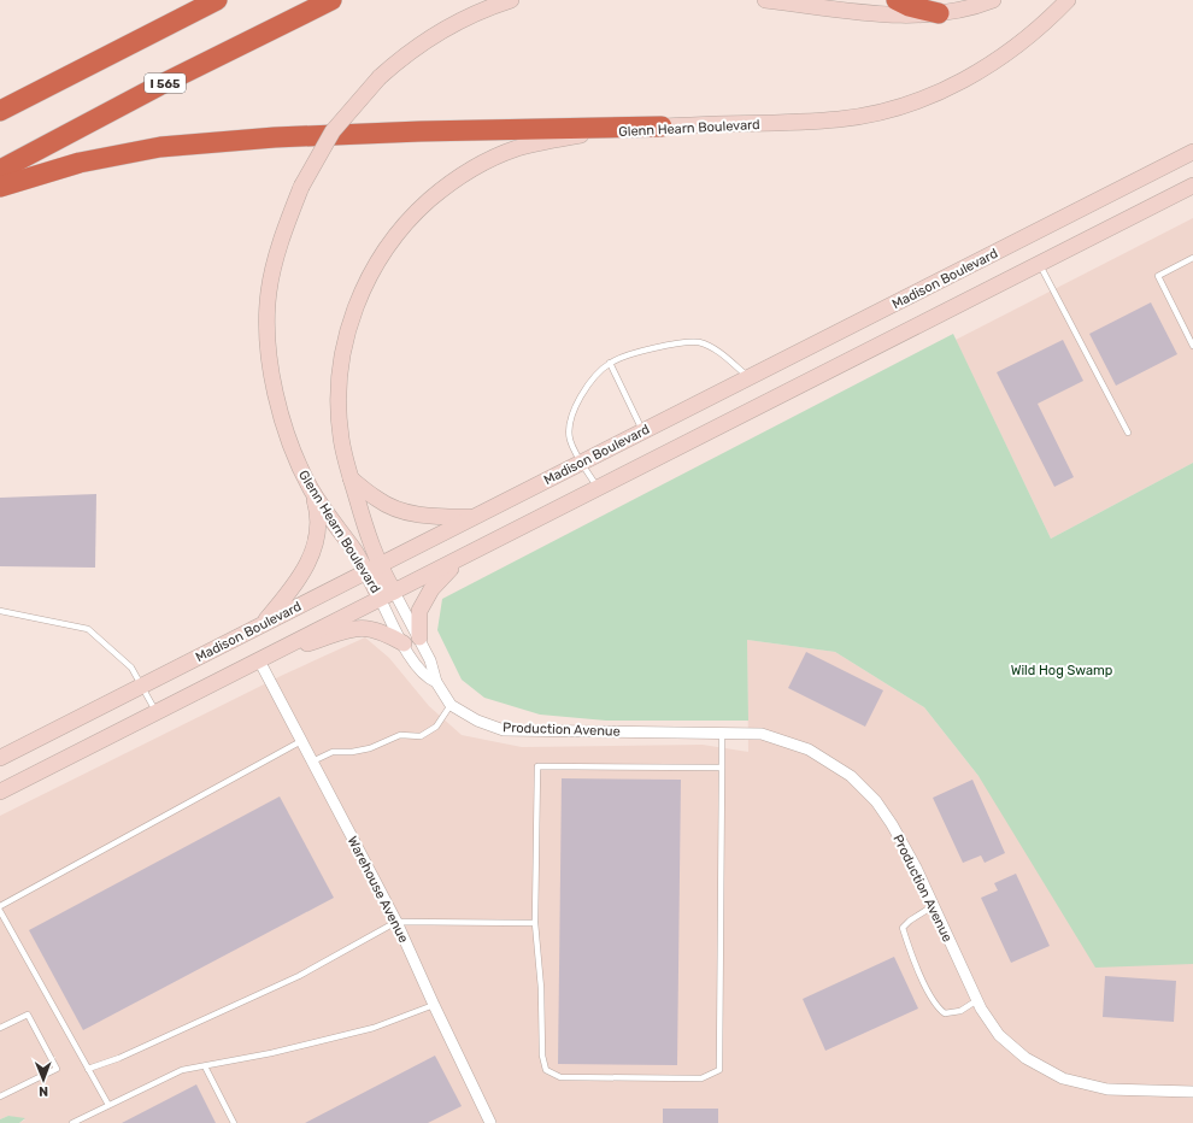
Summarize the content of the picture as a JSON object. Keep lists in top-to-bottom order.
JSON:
{
  "streets": {
    "highway": ["I 565"],
    "main road": ["Glenn Hearn Boulevard", "Madison Boulevard"],
    "street": ["Production Avenue", "Warehouse Avenue"]
  },
  "crossings": [
    ["Glenn Hearn Boulevard", "Madison Boulevard"],
    ["Glenn Hearn Boulevard", "Production Avenue"]
  ],
  "parks": ["Wild Hog Swamp"],
  "north": "bottom"
}
